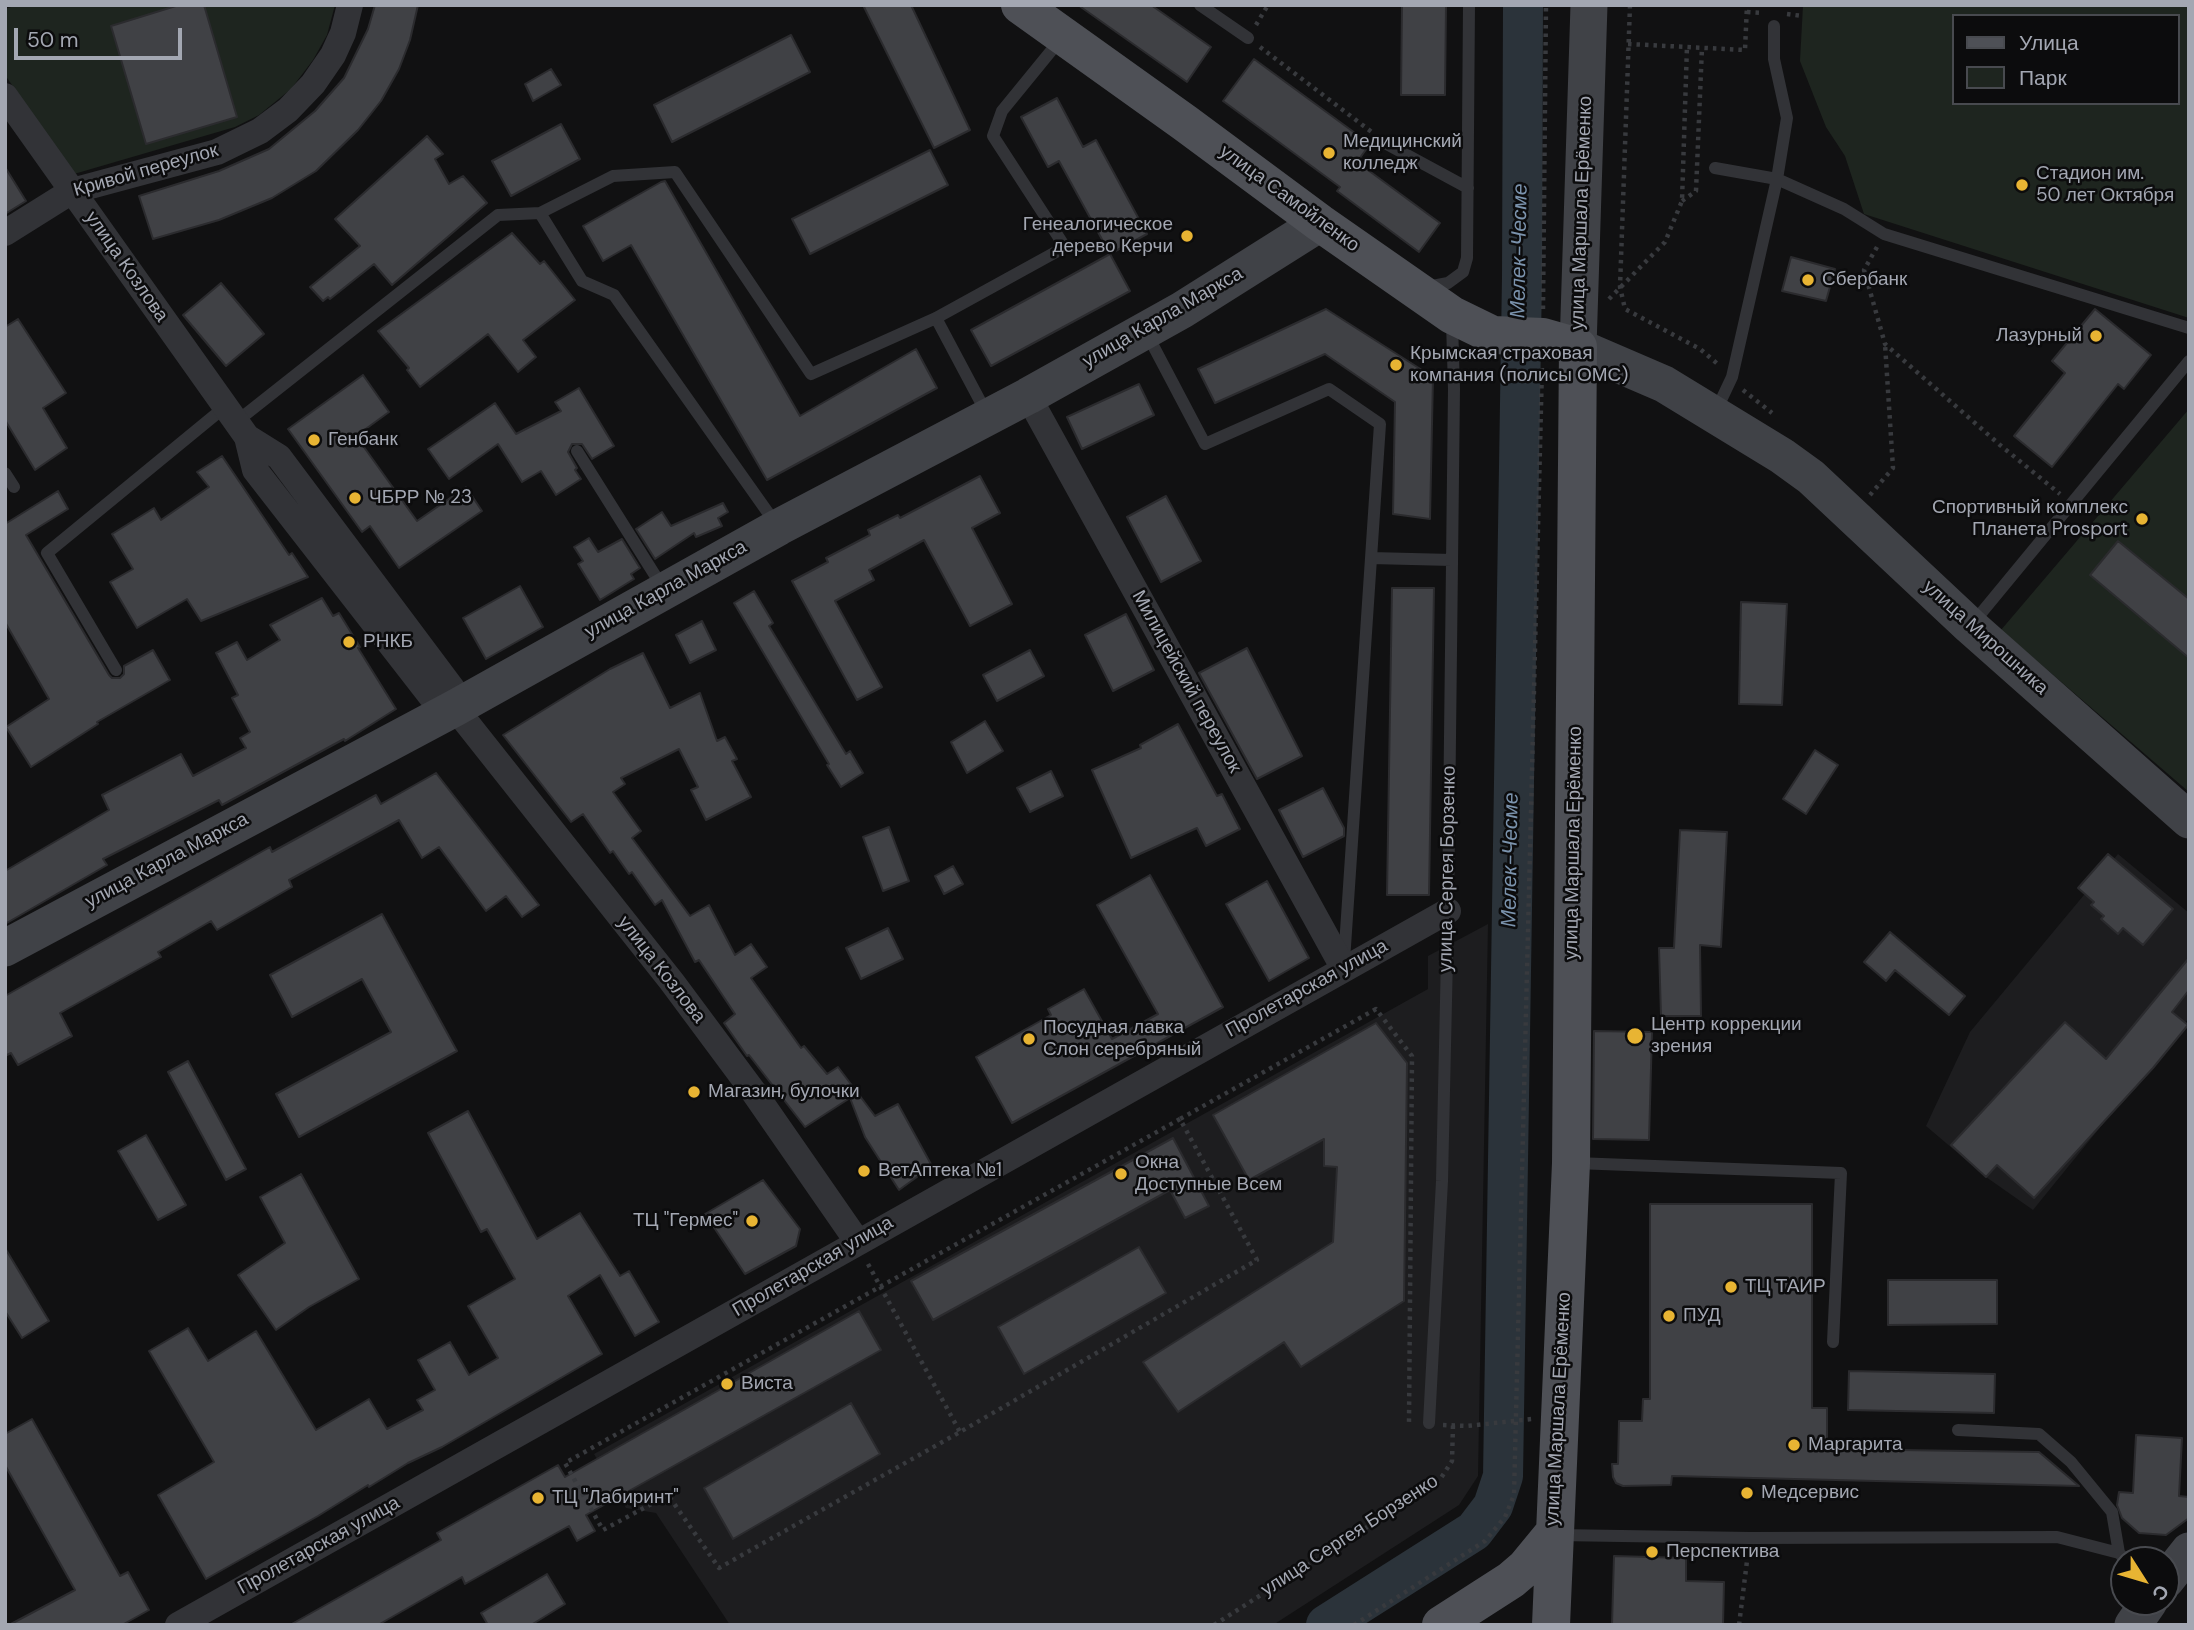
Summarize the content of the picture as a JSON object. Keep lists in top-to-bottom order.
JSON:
{
  "streets": {
    "main road": [
      "улица Самойленко",
      "улица Маршала Ерёменко",
      "улица Карла Маркса",
      "улица Мирошника"
    ],
    "street": [
      "Кривой переулок",
      "улица Козлова",
      "Милицейский переулок",
      "Пролетарская улица"
    ],
    "lane": ["улица Сергея Борзенко"]
  },
  "crossings": [
    ["Кривой переулок", "улица Козлова"],
    ["улица Самойленко", "улица Маршала Ерёменко"],
    ["улица Самойленко", "улица Карла Маркса"],
    ["улица Самойленко", "улица Мирошника"],
    ["улица Самойленко", "улица Сергея Борзенко"],
    ["улица Маршала Ерёменко", "улица Мирошника"],
    ["улица Козлова", "улица Карла Маркса"],
    ["улица Козлова", "Пролетарская улица"],
    ["улица Карла Маркса", "Милицейский переулок"],
    ["Милицейский переулок", "Пролетарская улица"],
    ["улица Сергея Борзенко", "Пролетарская улица"]
  ],
  "water": ["Мелек-Чесме"],
  "places": [
    "Медицинский колледж",
    "Стадион им. 50 лет Октября",
    "Генеалогическое дерево Керчи",
    "Сбербанк",
    "Лазурный",
    "Крымская страховая компания (полисы ОМС)",
    "Генбанк",
    "ЧБРР № 23",
    "Спортивный комплекс Планета Prosport",
    "РНКБ",
    "Центр коррекции зрения",
    "Посудная лавка Слон серебряный",
    "Магазин, булочки",
    "ВетАптека №1",
    "Окна Доступные Всем",
    "ТЦ \"Гермес\"",
    "ТЦ ТАИР",
    "ПУД",
    "Виста",
    "Маргарита",
    "Медсервис",
    "ТЦ \"Лабиринт\"",
    "Перспектива"
  ],
  "legend": ["Улица", "Парк"],
  "scale_bar": "50 m",
  "north": "bottom right"
}
